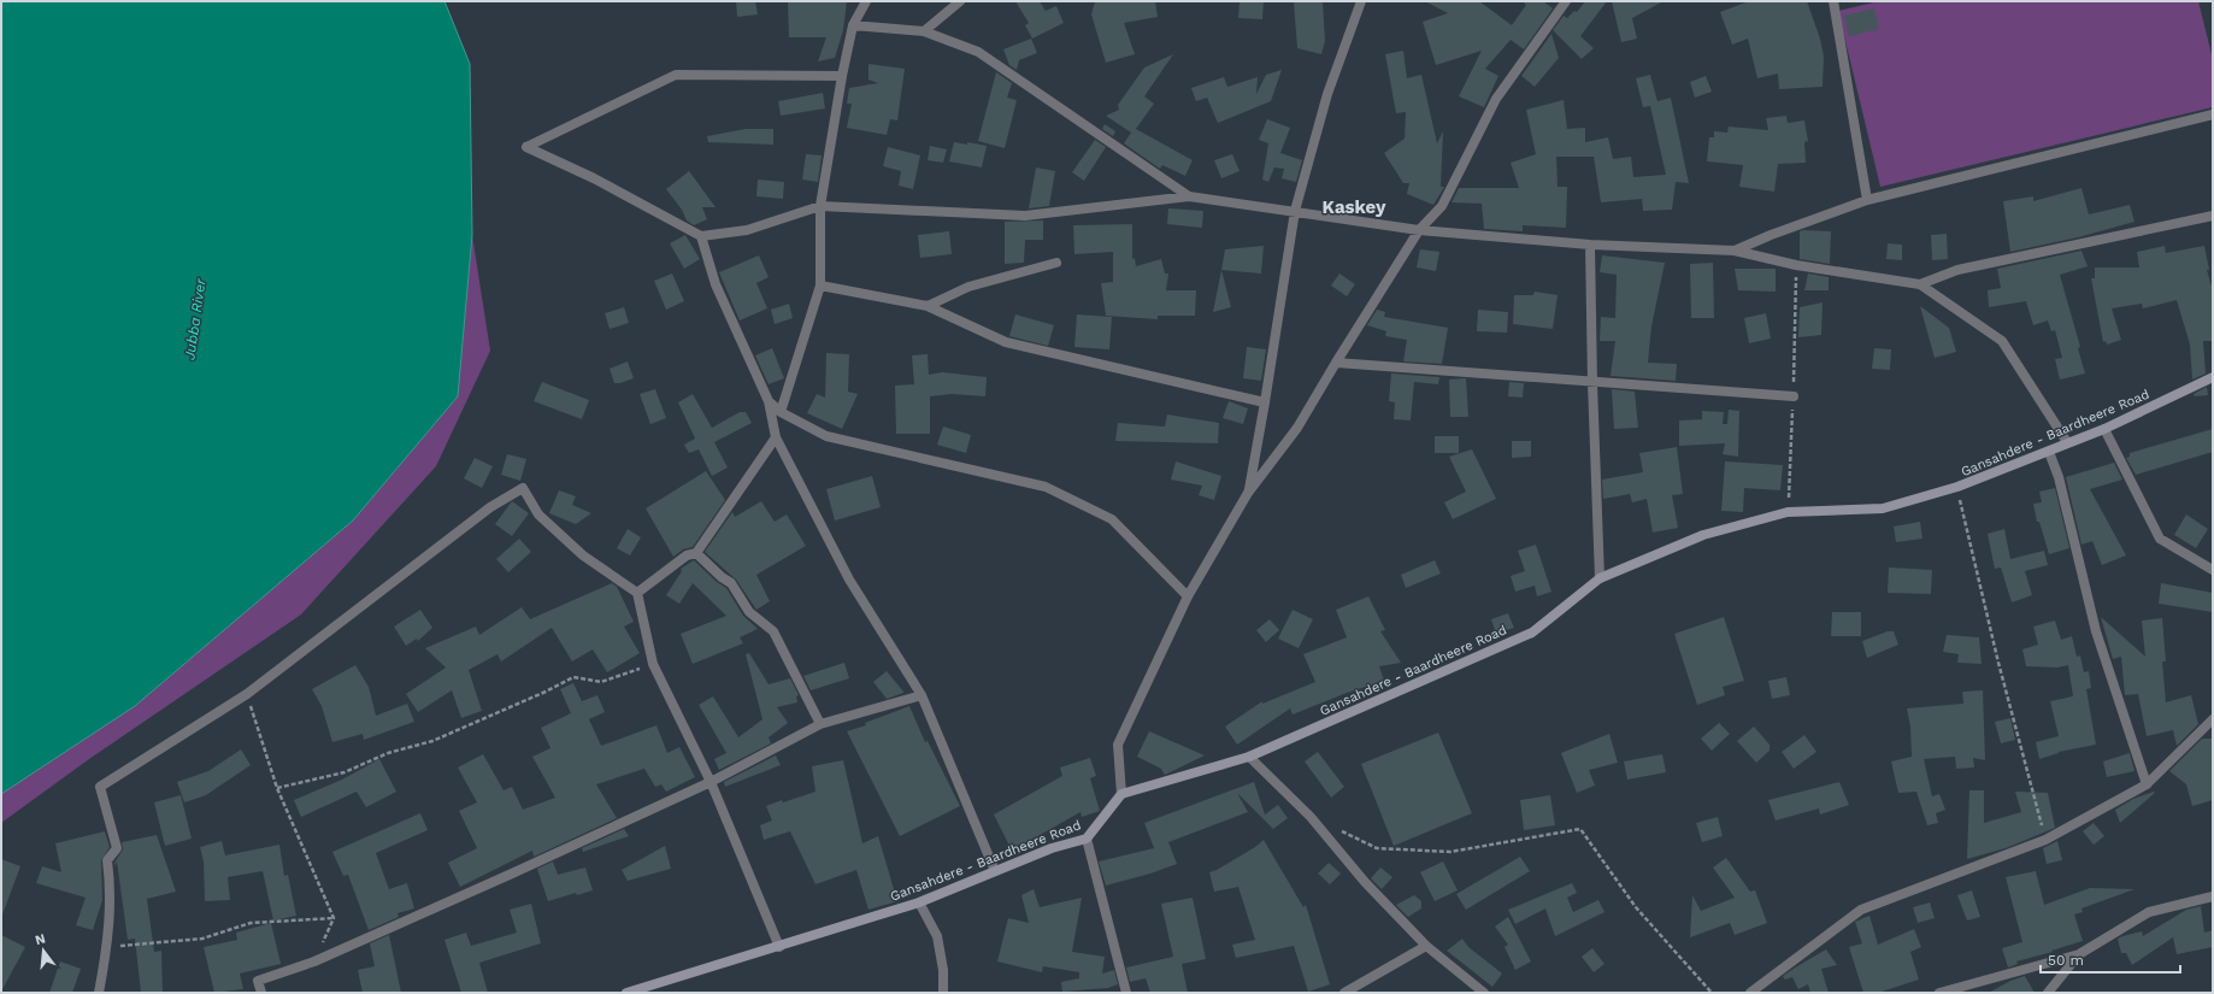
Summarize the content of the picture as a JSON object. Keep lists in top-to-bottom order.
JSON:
{
  "streets": {
    "main road": ["Gansahdere - Baardheere Road"]
  },
  "districts": ["Kaskey"],
  "water": ["Jubba River"],
  "scale_bar": "50 m",
  "north": "top"
}
